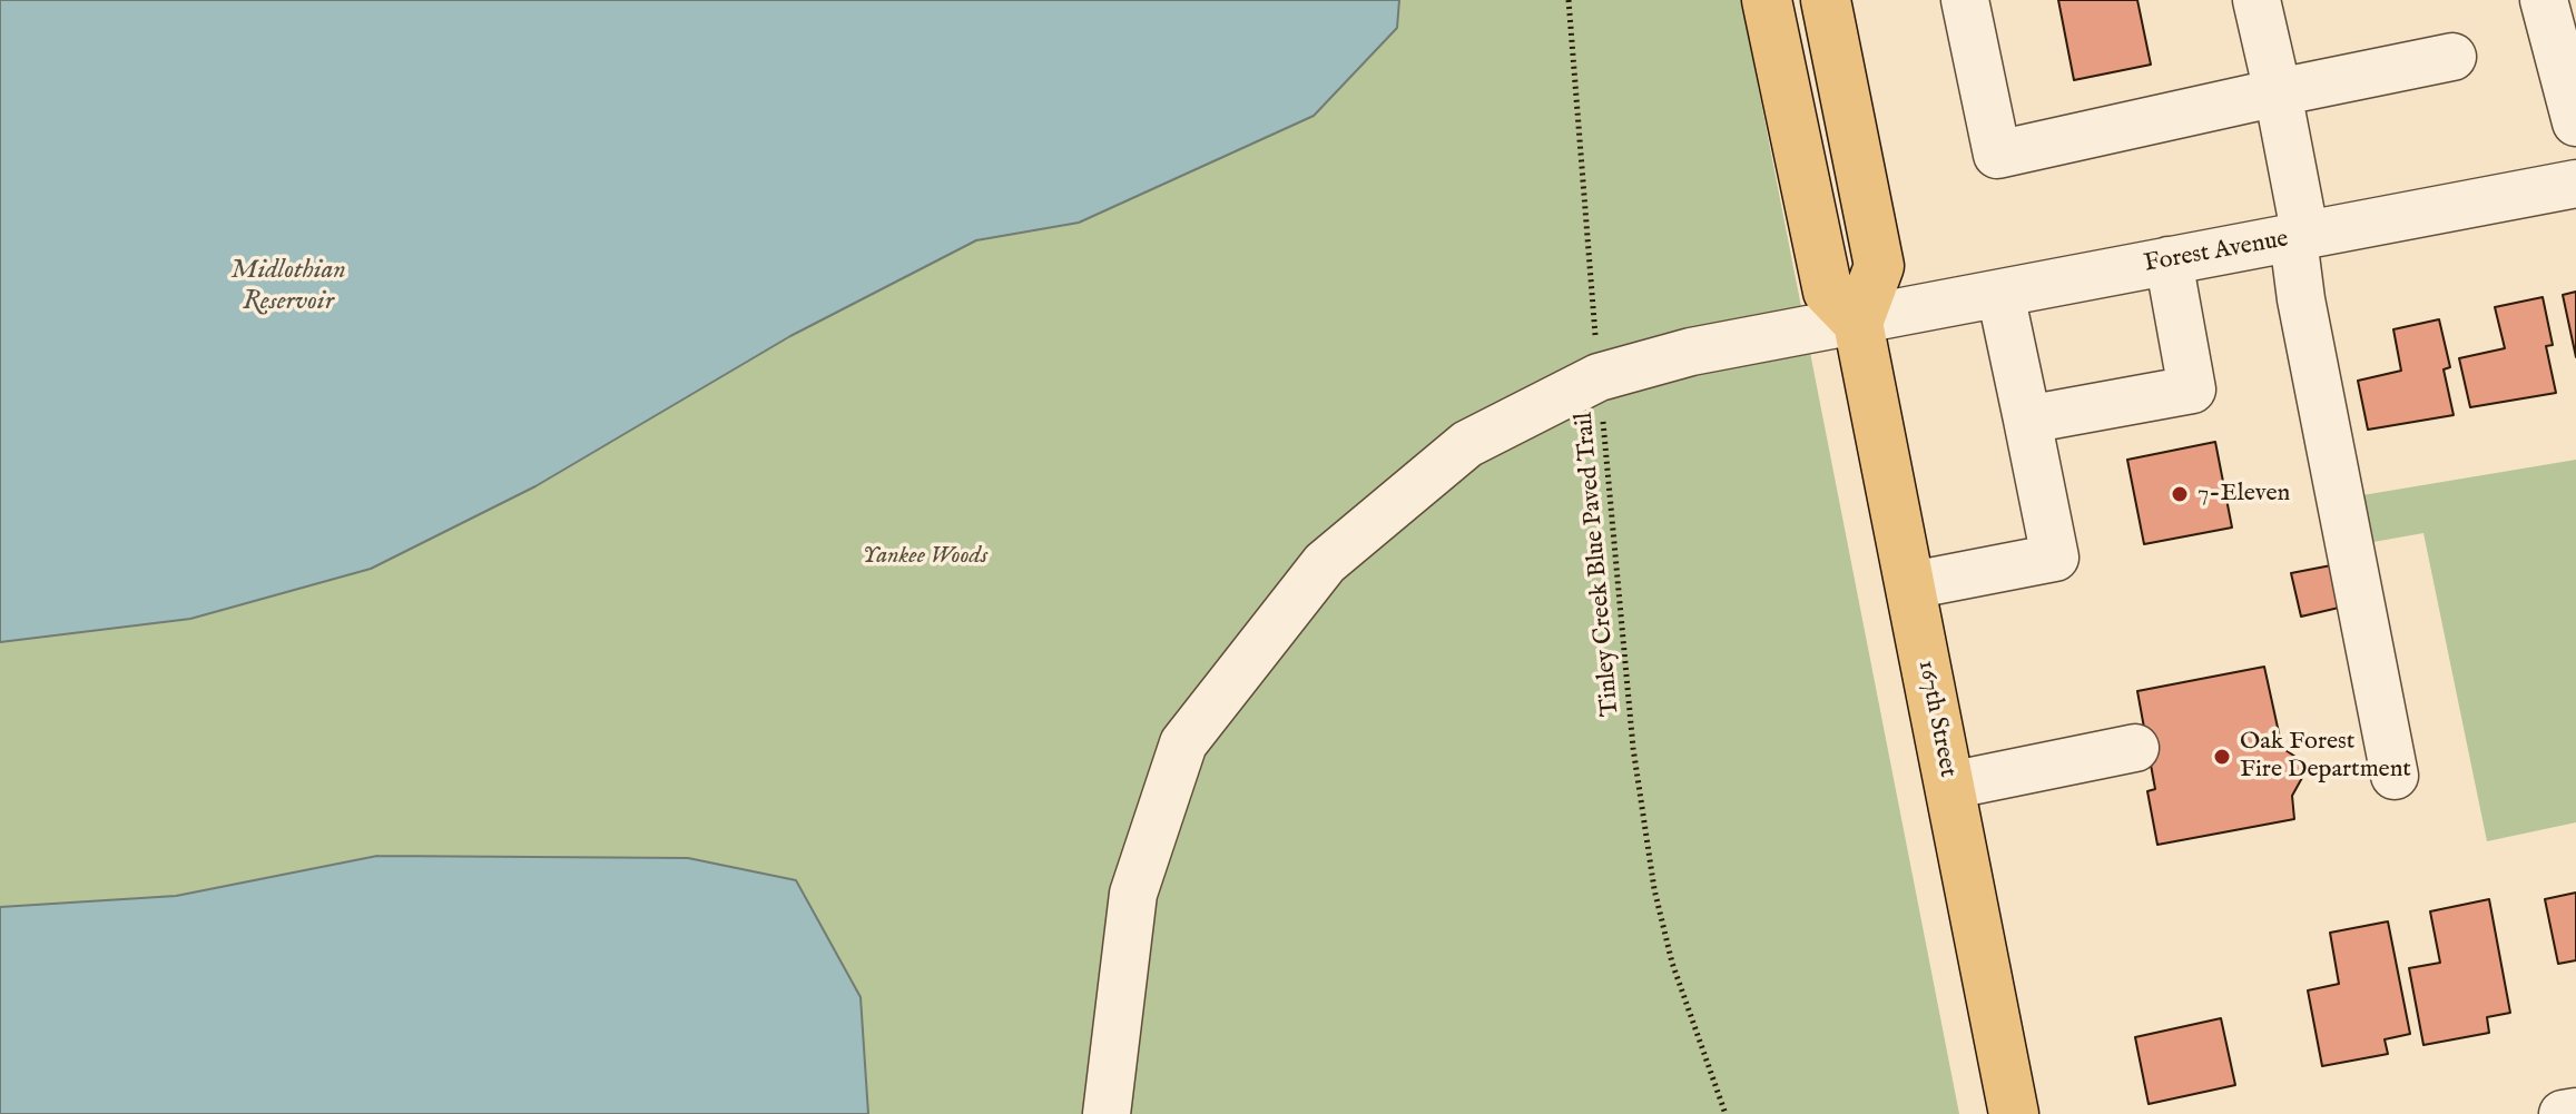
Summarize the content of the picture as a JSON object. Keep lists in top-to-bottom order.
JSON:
{
  "streets": {
    "main road": ["167th Street"],
    "street": ["Forest Avenue"],
    "path": ["Tinley Creek Blue Paved Trail"]
  },
  "crossings": [
    ["Forest Avenue", "Tinley Creek Blue Paved Trail"],
    ["Forest Avenue", "167th Street"]
  ],
  "water": ["Midlothian Reservoir"],
  "parks": ["Yankee Woods"],
  "places": ["7-Eleven", "Oak Forest Fire Department"]
}
